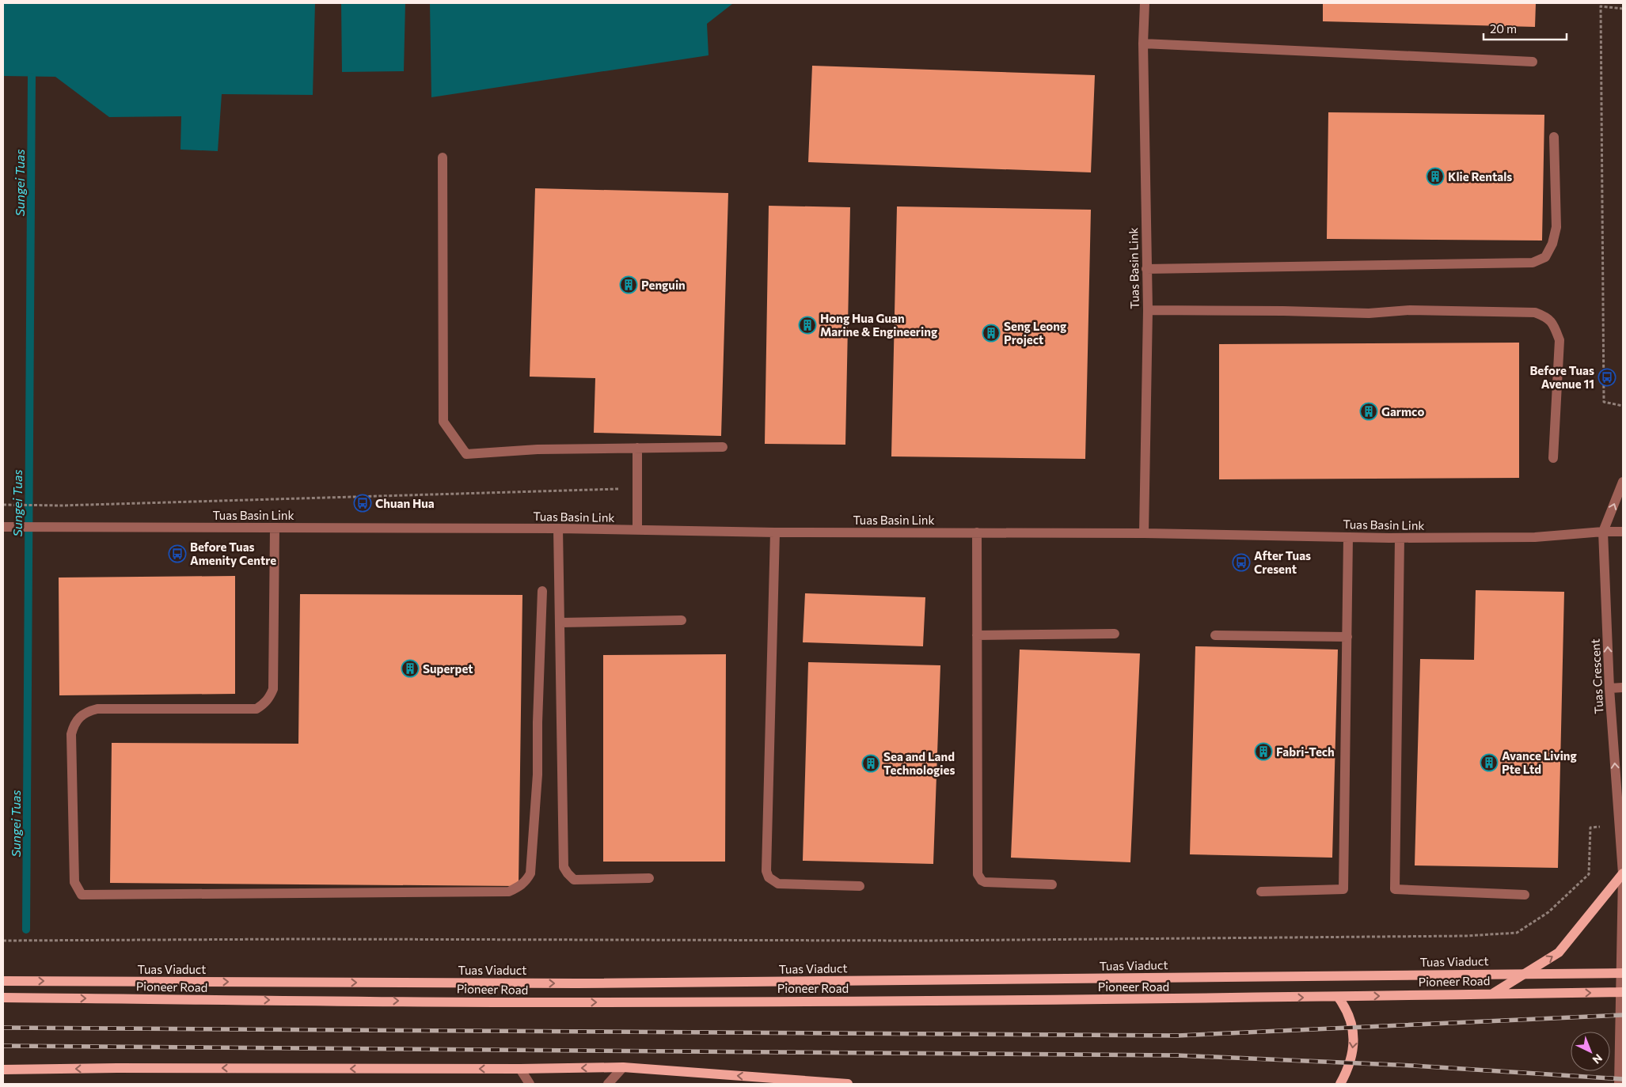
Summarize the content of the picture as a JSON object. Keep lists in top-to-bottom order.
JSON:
{
  "streets": {
    "main road": ["Tuas Viaduct", "Pioneer Road"],
    "street": ["Tuas Basin Link", "Tuas Crescent"]
  },
  "crossings": [
    ["Tuas Basin Link", "Tuas Crescent"],
    ["Tuas Crescent", "Pioneer Road"]
  ],
  "one_way": ["Tuas Crescent"],
  "water": ["Sungei Tuas"],
  "places": {
    "building": [
      "Klie Rentals",
      "Penguin",
      "Hong Hua Guan Marine & Engineering",
      "Seng Leong Project",
      "Garmco",
      "Superpet",
      "Fabri-Tech",
      "Avance Living Pte Ltd",
      "Sea and Land Technologies"
    ],
    "bus stop": [
      "Before Tuas Avenue 11",
      "Chuan Hua",
      "Before Tuas Amenity Centre",
      "After Tuas Cresent"
    ]
  },
  "scale_bar": "20 m",
  "north": "bottom right"
}
